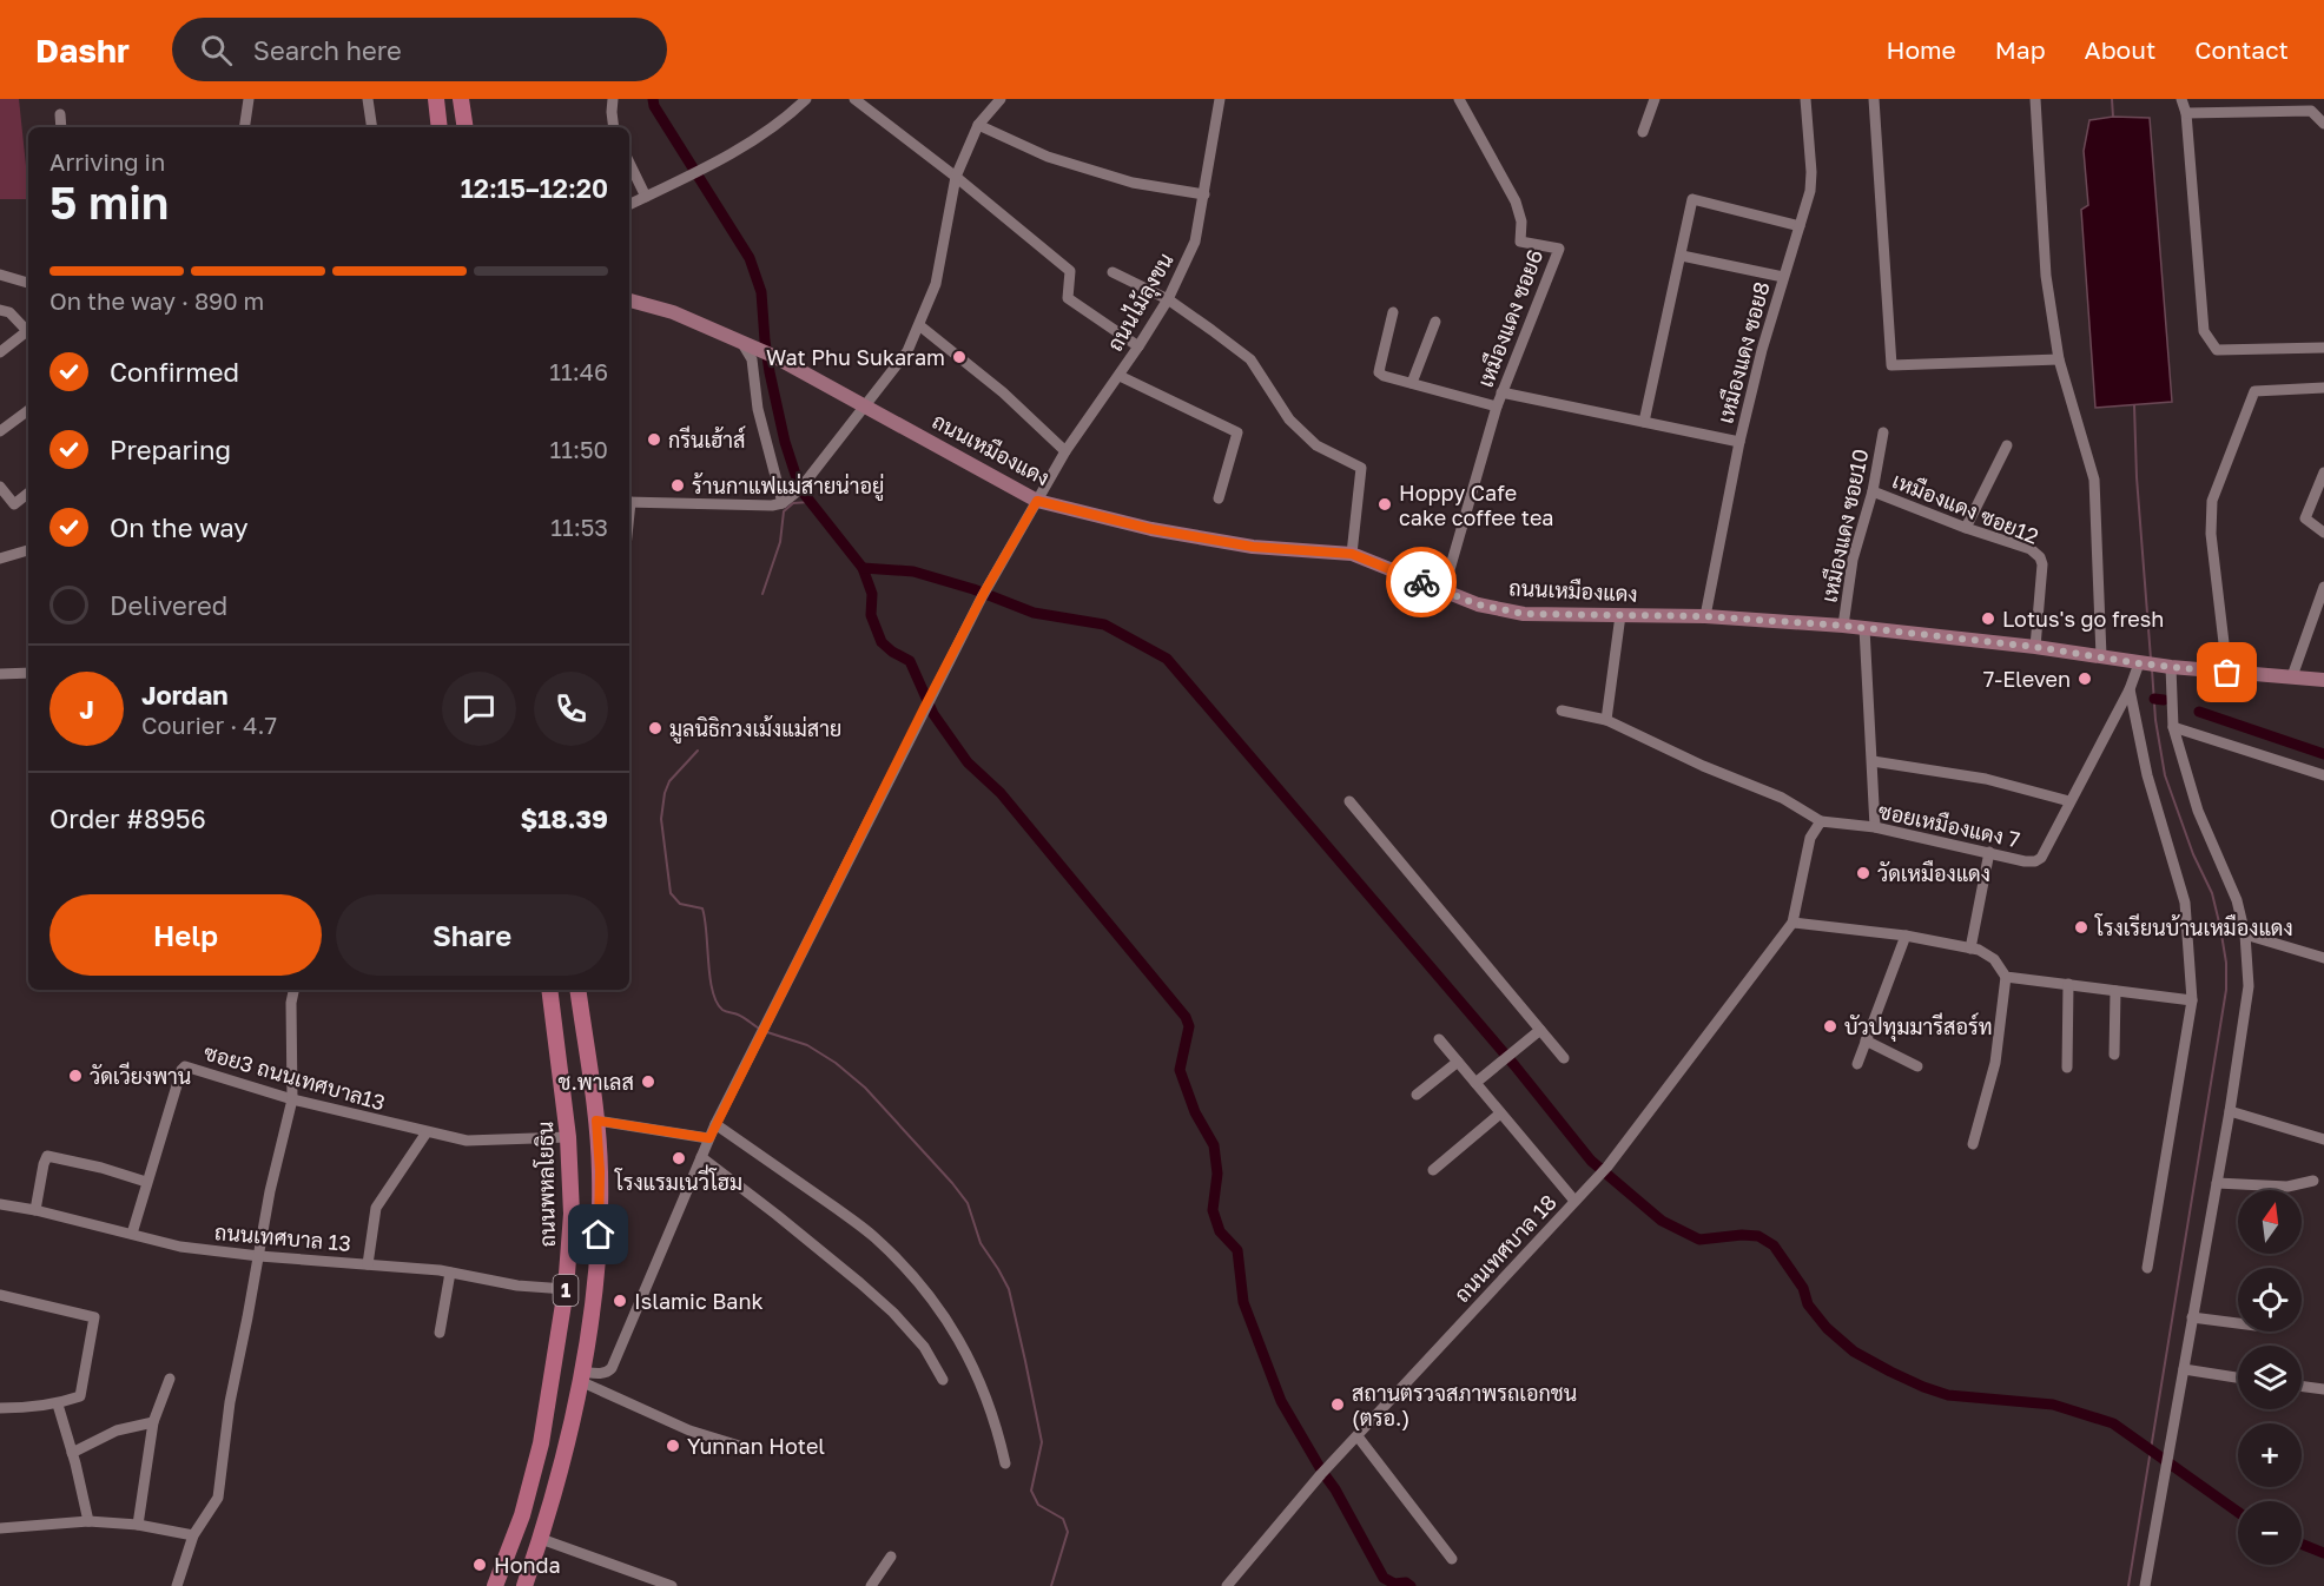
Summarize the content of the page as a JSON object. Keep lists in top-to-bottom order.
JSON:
{
  "streets": {
    "main road": ["ถนนพหลโยธิน", "1"],
    "street": [
      "ถนนไม้ลุงขน",
      "เหมืองแดง ซอย6",
      "เหมืองแดง ซอย8",
      "ถนนเหมืองแดง",
      "เหมืองแดง ซอย12",
      "เหมืองแดง ซอย10",
      "ซอยเหมืองแดง 7",
      "ซอย3 ถนนเทศบาล13",
      "ถนนเทศบาล 13",
      "ถนนเทศบาล 18"
    ]
  },
  "crossings": [
    ["ถนนไม้ลุงขน", "ถนนเหมืองแดง"],
    ["ถนนไม้ลุงขน", "1"],
    ["เหมืองแดง ซอย6", "ถนนเหมืองแดง"],
    ["เหมืองแดง ซอย8", "ถนนเหมืองแดง"],
    ["ถนนเหมืองแดง", "เหมืองแดง ซอย12"],
    ["ถนนเหมืองแดง", "เหมืองแดง ซอย10"],
    ["ถนนเหมืองแดง", "ซอยเหมืองแดง 7"],
    ["เหมืองแดง ซอย12", "เหมืองแดง ซอย10"],
    ["ซอย3 ถนนเทศบาล13", "ถนนพหลโยธิน"],
    ["ซอย3 ถนนเทศบาล13", "ถนนเทศบาล 13"],
    ["ถนนพหลโยธิน", "ถนนเทศบาล 13"]
  ],
  "places": [
    "Wat Phu Sukaram",
    "กรีนเฮ้าส์",
    "ร้านกาแฟแม่สายน่าอยู่",
    "Hoppy Cafe cake coffee tea",
    "Lotus's go fresh",
    "7-Eleven",
    "มูลนิธิกวงเม้งแม่สาย",
    "วัดเหมืองแดง",
    "โรงเรียนบ้านเหมืองแดง",
    "บัวปทุมมารีสอร์ท",
    "วัดเวียงพาน",
    "ช.พาเลส",
    "โรงแรมเนวี่โฮม",
    "Islamic Bank",
    "สถานตรวจสภาพรถเอกชน (ตรอ.)",
    "Yunnan Hotel",
    "Honda"
  ],
  "north": "top",
  "page": {
    "header": "Dashr",
    "search": "Search here",
    "nav": [
      "Home",
      "Map",
      "About",
      "Contact"
    ],
    "heading": ["5 min", "Arriving in", "12:15–12:20"],
    "panel": [
      "Jordan",
      "Courier · 4.7",
      "Order #8956",
      "$18.39"
    ],
    "bar": "On the way · 890 m",
    "list": [
      ["Confirmed", "11:46"],
      ["Preparing", "11:50"],
      ["On the way", "11:53"],
      "Delivered"
    ],
    "round": "J",
    "buttons": ["Help", "Share"],
    "map_buttons": ["+", "−"]
  }
}
